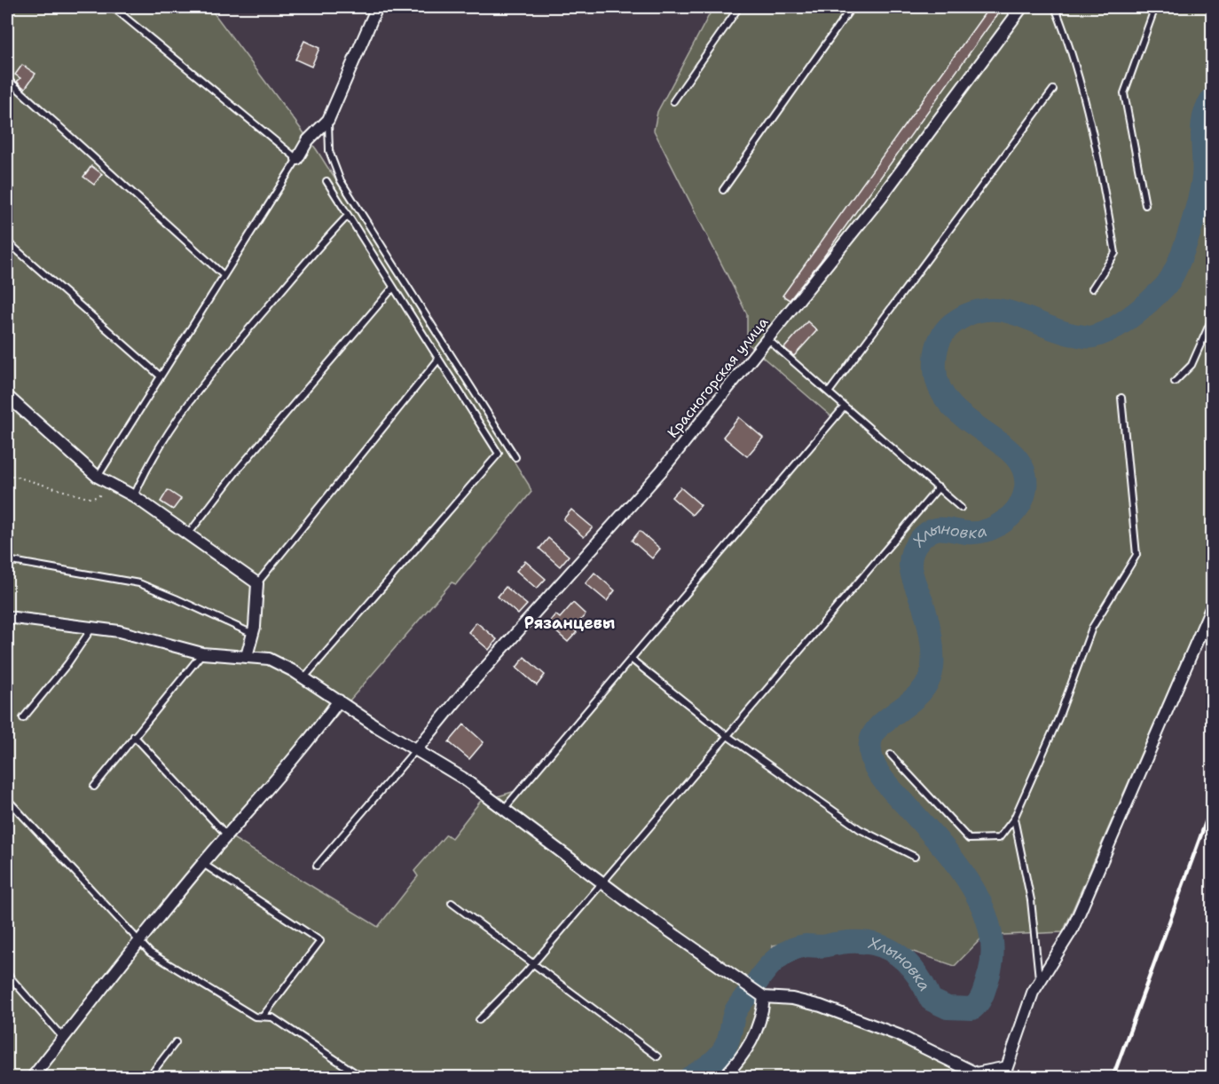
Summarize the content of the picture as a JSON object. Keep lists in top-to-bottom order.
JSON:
{
  "streets": {
    "street": ["Красногорская улица"]
  },
  "districts": ["Рязанцевы"],
  "water": ["Хлыновка"]
}
